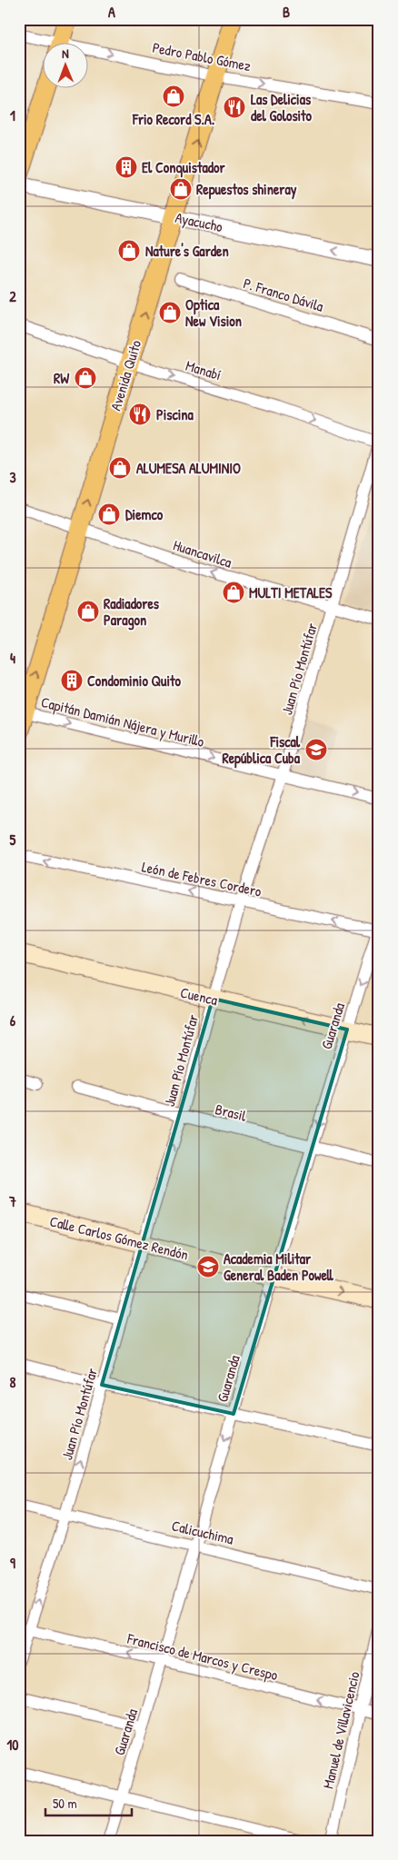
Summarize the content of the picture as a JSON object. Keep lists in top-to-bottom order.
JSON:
{
  "streets": {
    "main road": ["Avenida Quito", "Cuenca", "Calle Carlos Gómez Rendón"],
    "street": [
      "Pedro Pablo Gómez",
      "Ayacucho",
      "P. Franco Dávila",
      "Manabí",
      "Huancavilca",
      "Juan Pío Montúfar",
      "Capitán Damián Nájera y Murillo",
      "León de Febres Cordero",
      "Guaranda",
      "Brasil",
      "Calicuchima",
      "Francisco de Marcos y Crespo",
      "Manuel de Villavicencio"
    ]
  },
  "crossings": [
    ["Pedro Pablo Gómez", "Avenida Quito"],
    ["Ayacucho", "Avenida Quito"],
    ["Manabí", "Avenida Quito"],
    ["Manabí", "Juan Pío Montúfar"],
    ["Avenida Quito", "Huancavilca"],
    ["Avenida Quito", "Capitán Damián Nájera y Murillo"],
    ["Huancavilca", "Juan Pío Montúfar"],
    ["Juan Pío Montúfar", "Capitán Damián Nájera y Murillo"],
    ["Juan Pío Montúfar", "León de Febres Cordero"],
    ["Juan Pío Montúfar", "Cuenca"],
    ["Juan Pío Montúfar", "Brasil"],
    ["Juan Pío Montúfar", "Calle Carlos Gómez Rendón"],
    ["Juan Pío Montúfar", "Calicuchima"],
    ["Juan Pío Montúfar", "Francisco de Marcos y Crespo"],
    ["León de Febres Cordero", "Guaranda"],
    ["Cuenca", "Guaranda"],
    ["Guaranda", "Brasil"],
    ["Guaranda", "Calle Carlos Gómez Rendón"],
    ["Guaranda", "Calicuchima"],
    ["Guaranda", "Francisco de Marcos y Crespo"],
    ["Francisco de Marcos y Crespo", "Manuel de Villavicencio"]
  ],
  "one_way": [
    "Pedro Pablo Gómez",
    "Ayacucho",
    "Manabí",
    "Avenida Quito",
    "Huancavilca",
    "Juan Pío Montúfar",
    "Capitán Damián Nájera y Murillo",
    "León de Febres Cordero",
    "Cuenca",
    "Guaranda"
  ],
  "places": {
    "shop": [
      "Frio Record S.A.",
      "Repuestos shineray",
      "Nature's Garden",
      "Optica New Vision",
      "RW",
      "ALUMESA ALUMINIO",
      "Diemco",
      "MULTI METALES",
      "Radiadores Paragon"
    ],
    "restaurant": ["Las Delicias del Golosito", "Piscina"],
    "building": ["El Conquistador", "Condominio Quito"],
    "school or university": ["Fiscal República Cuba", "Academia Militar General Baden Powell"]
  },
  "scale_bar": "50 m",
  "north": "top",
  "grid": {
    "columns": ["A", "B"],
    "rows": [
      "1",
      "2",
      "3",
      "4",
      "5",
      "6",
      "7",
      "8",
      "9",
      "10"
    ]
  }
}
